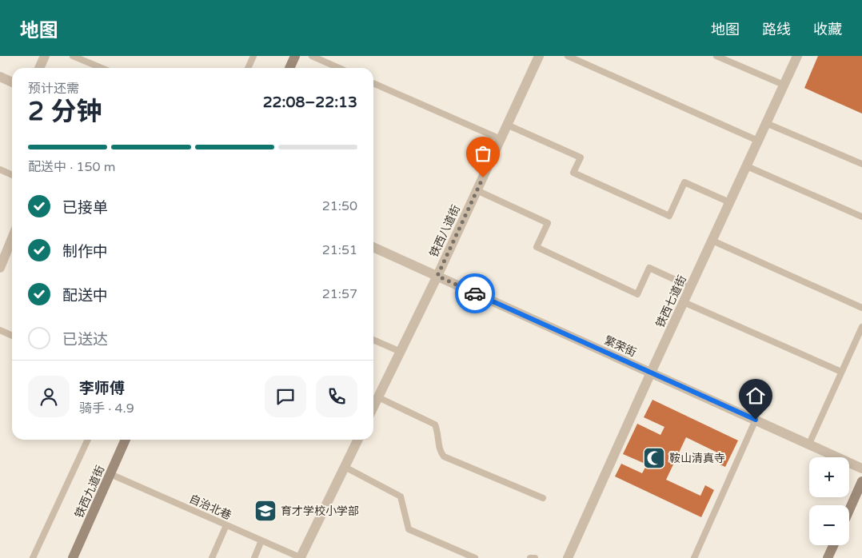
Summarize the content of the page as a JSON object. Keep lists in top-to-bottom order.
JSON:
{
  "streets": {
    "main road": ["铁西九道街"],
    "street": ["铁西八道街", "铁西七道街", "繁荣街"],
    "lane": ["自治北巷"]
  },
  "crossings": [
    ["铁西八道街", "繁荣街"],
    ["铁西七道街", "繁荣街"],
    ["铁西九道街", "自治北巷"]
  ],
  "places": {
    "mosque": ["鞍山清真寺"],
    "school or university": ["育才学校小学部"]
  },
  "page": {
    "header": "地图",
    "nav": ["地图", "路线", "收藏"],
    "heading": ["2 分钟", "预计还需", "22:08–22:13"],
    "panel": ["李师傅", "骑手 · 4.9"],
    "bar": "配送中 · 150 m",
    "list": [
      ["已接单", "21:50"],
      ["制作中", "21:51"],
      ["配送中", "21:57"],
      "已送达"
    ],
    "map_buttons": ["+", "−"]
  }
}
